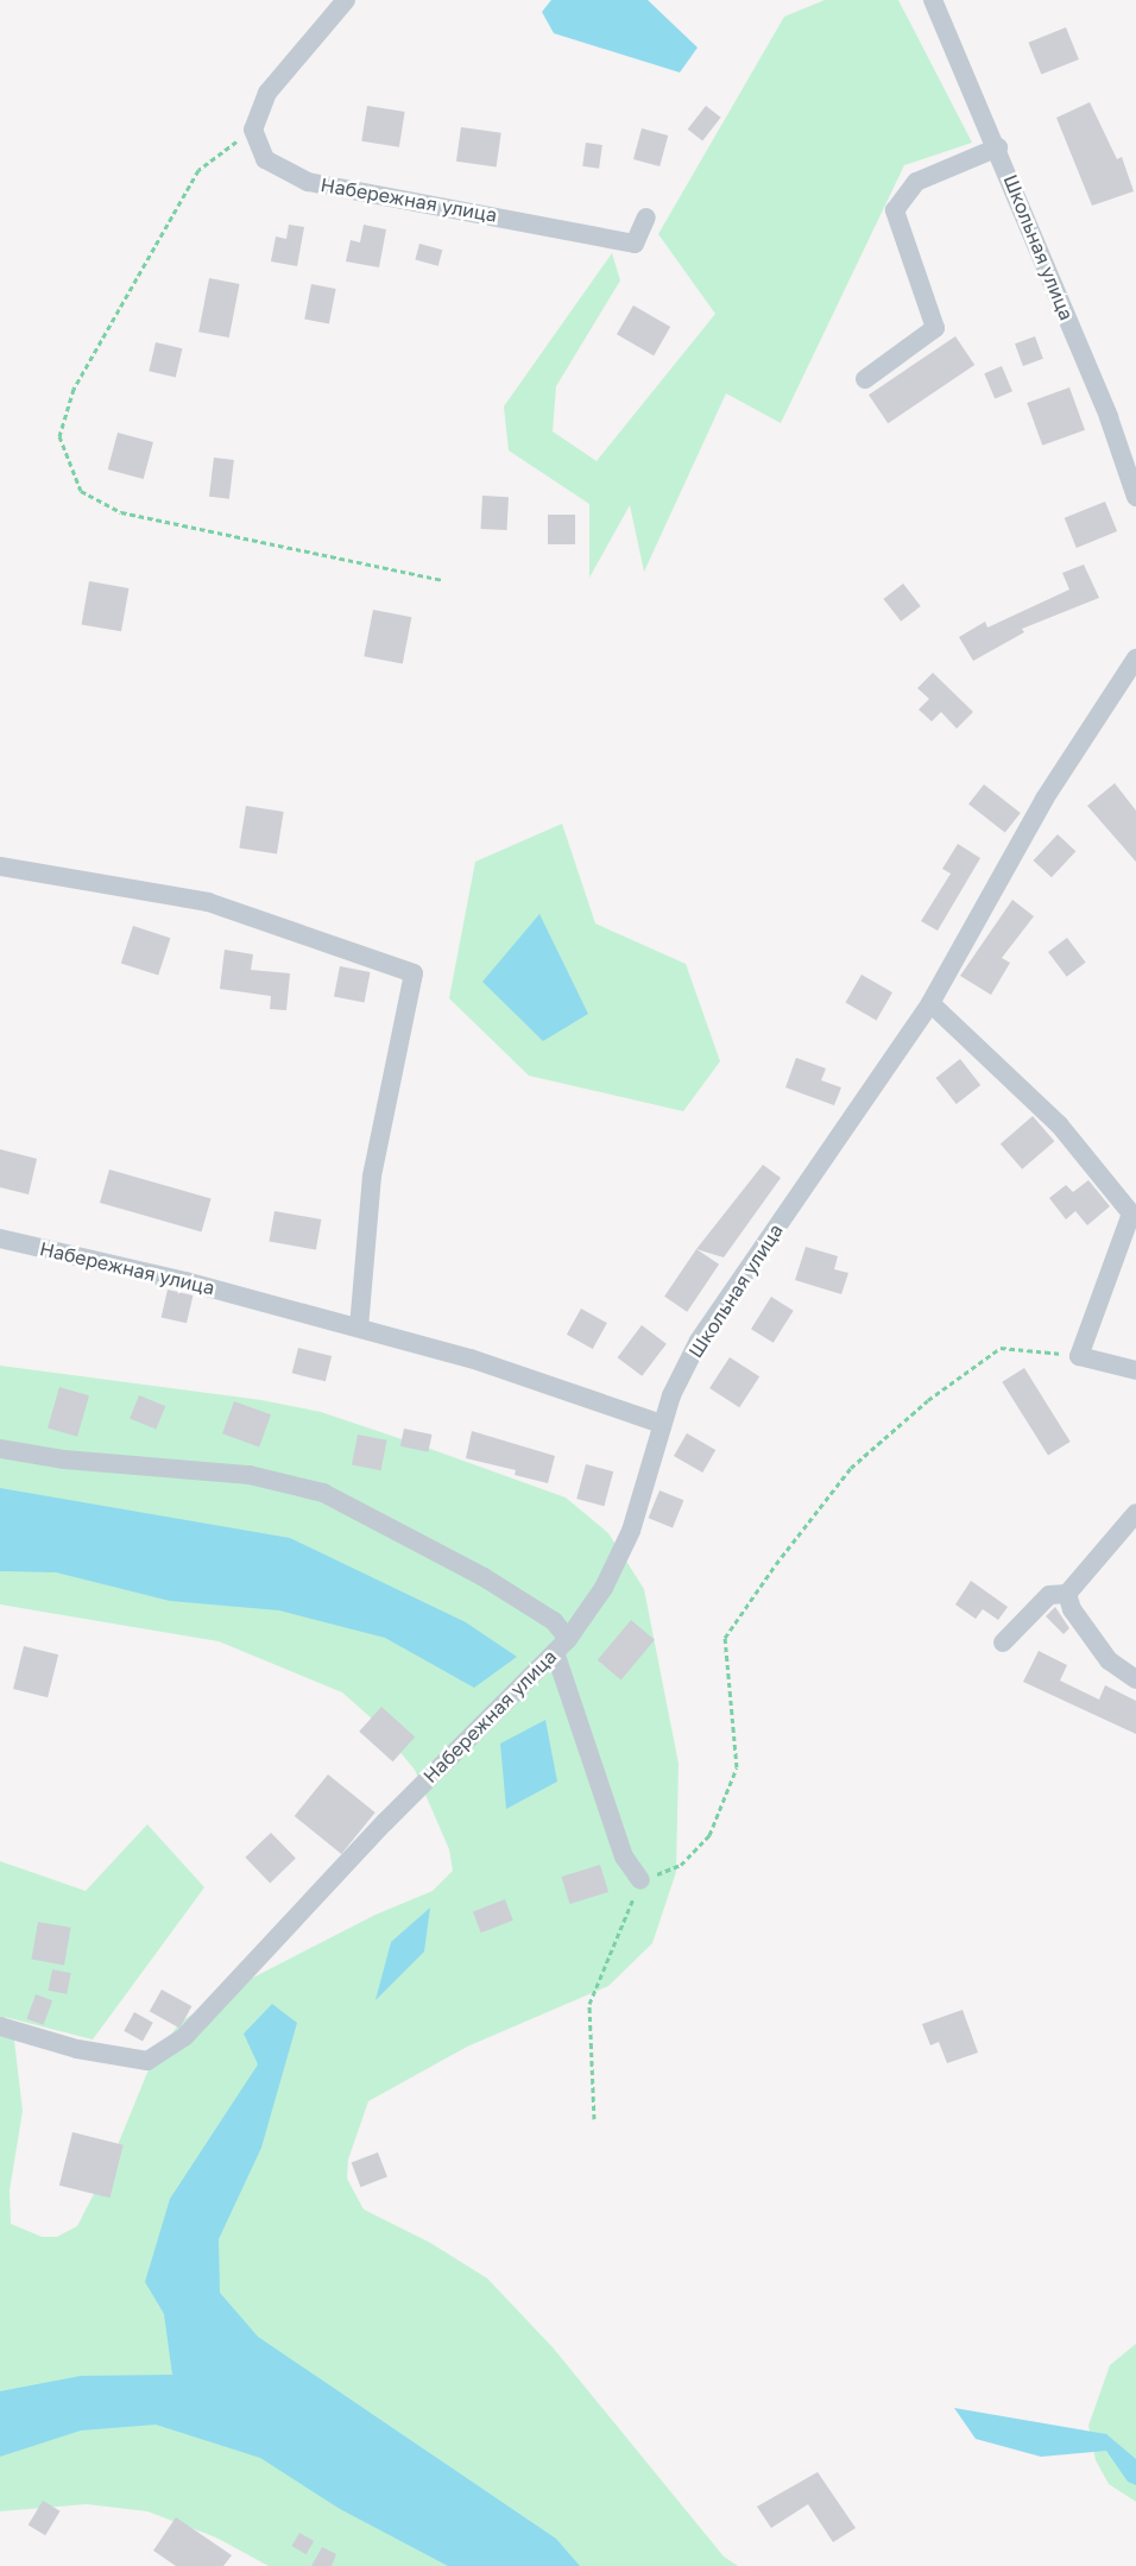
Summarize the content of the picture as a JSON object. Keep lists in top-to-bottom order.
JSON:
{
  "streets": {
    "street": ["Набережная улица", "Школьная улица"]
  },
  "crossings": [
    ["Набережная улица", "Школьная улица"]
  ]
}
